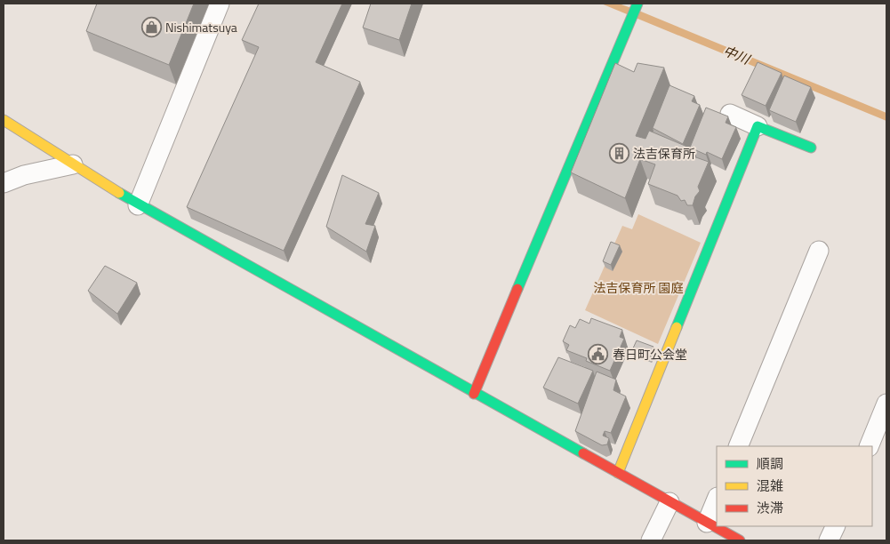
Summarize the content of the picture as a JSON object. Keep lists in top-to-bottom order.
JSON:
{
  "water": ["中川"],
  "parks": ["法吉保育所 園庭"],
  "places": {
    "shop": ["Nishimatsuya"],
    "building": ["法吉保育所"],
    "public building": ["春日町公会堂"]
  },
  "legend": ["順調", "混雑", "渋滞"]
}
